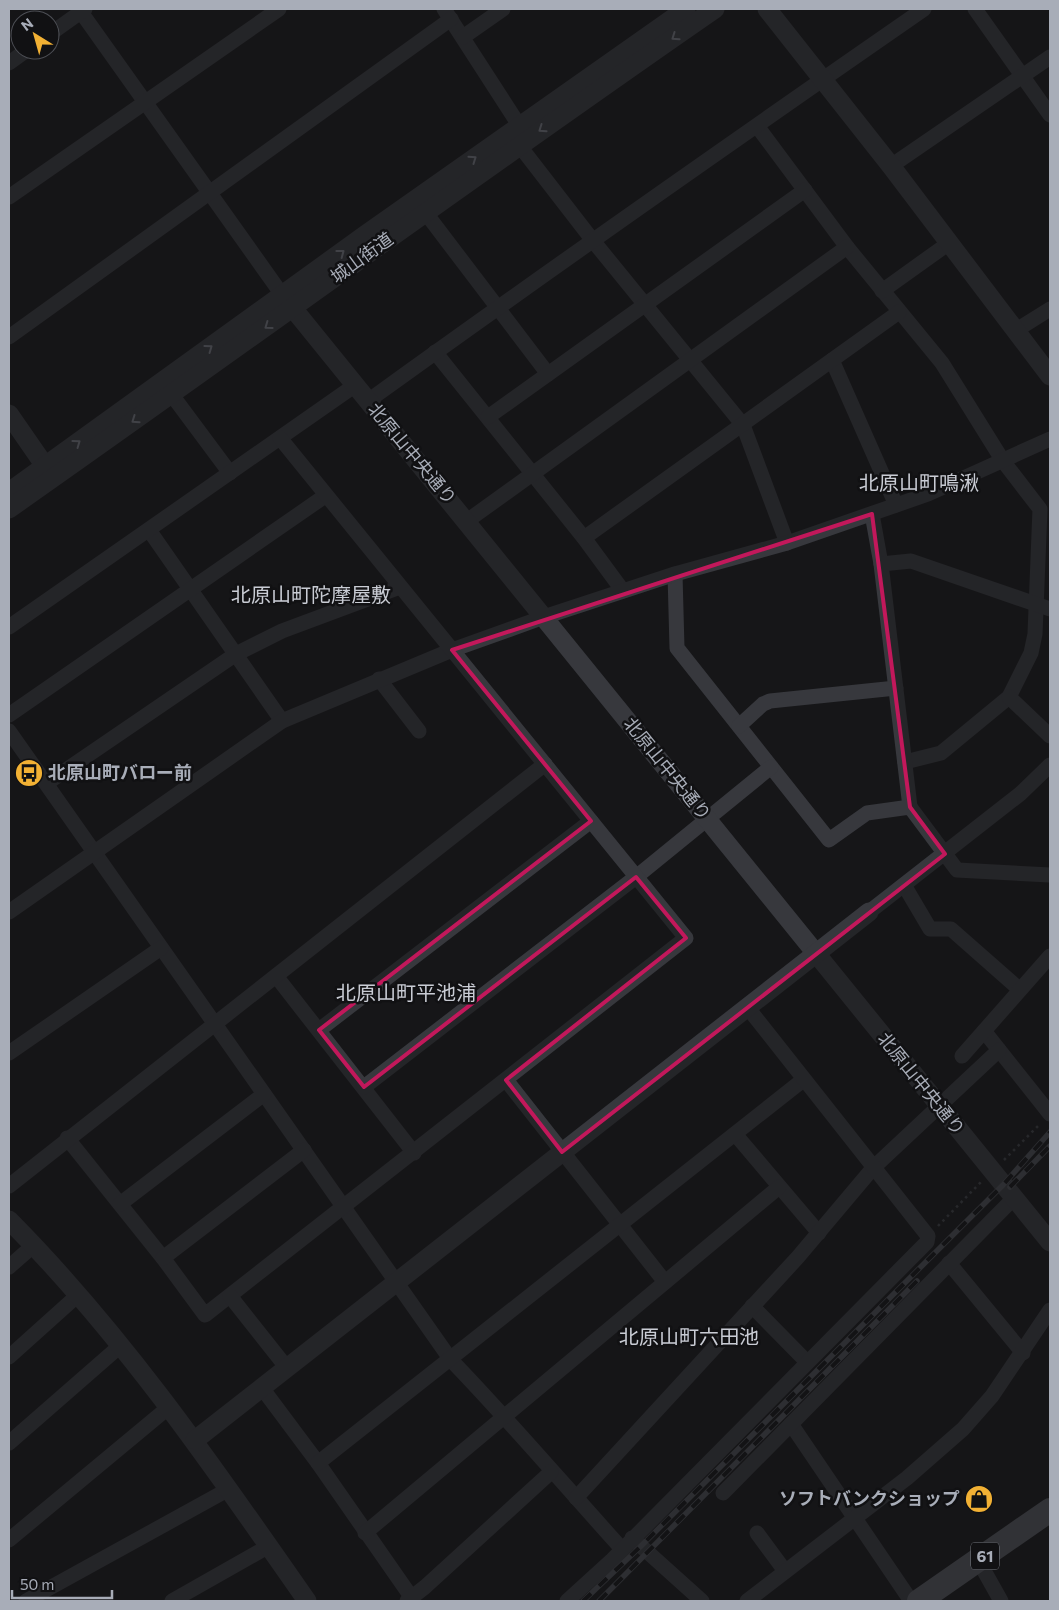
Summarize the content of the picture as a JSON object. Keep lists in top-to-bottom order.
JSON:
{
  "streets": {
    "main road": ["61"],
    "street": ["城山街道", "北原山中央通り"]
  },
  "crossings": [
    ["城山街道", "北原山中央通り"]
  ],
  "districts": [
    "北原山町鳴湫",
    "北原山町陀摩屋敷",
    "北原山町平池浦",
    "北原山町六田池"
  ],
  "places": {
    "bus stop": ["北原山町バロー前"],
    "shop": ["ソフトバンクショップ"]
  },
  "scale_bar": "50 m",
  "north": "top left"
}
